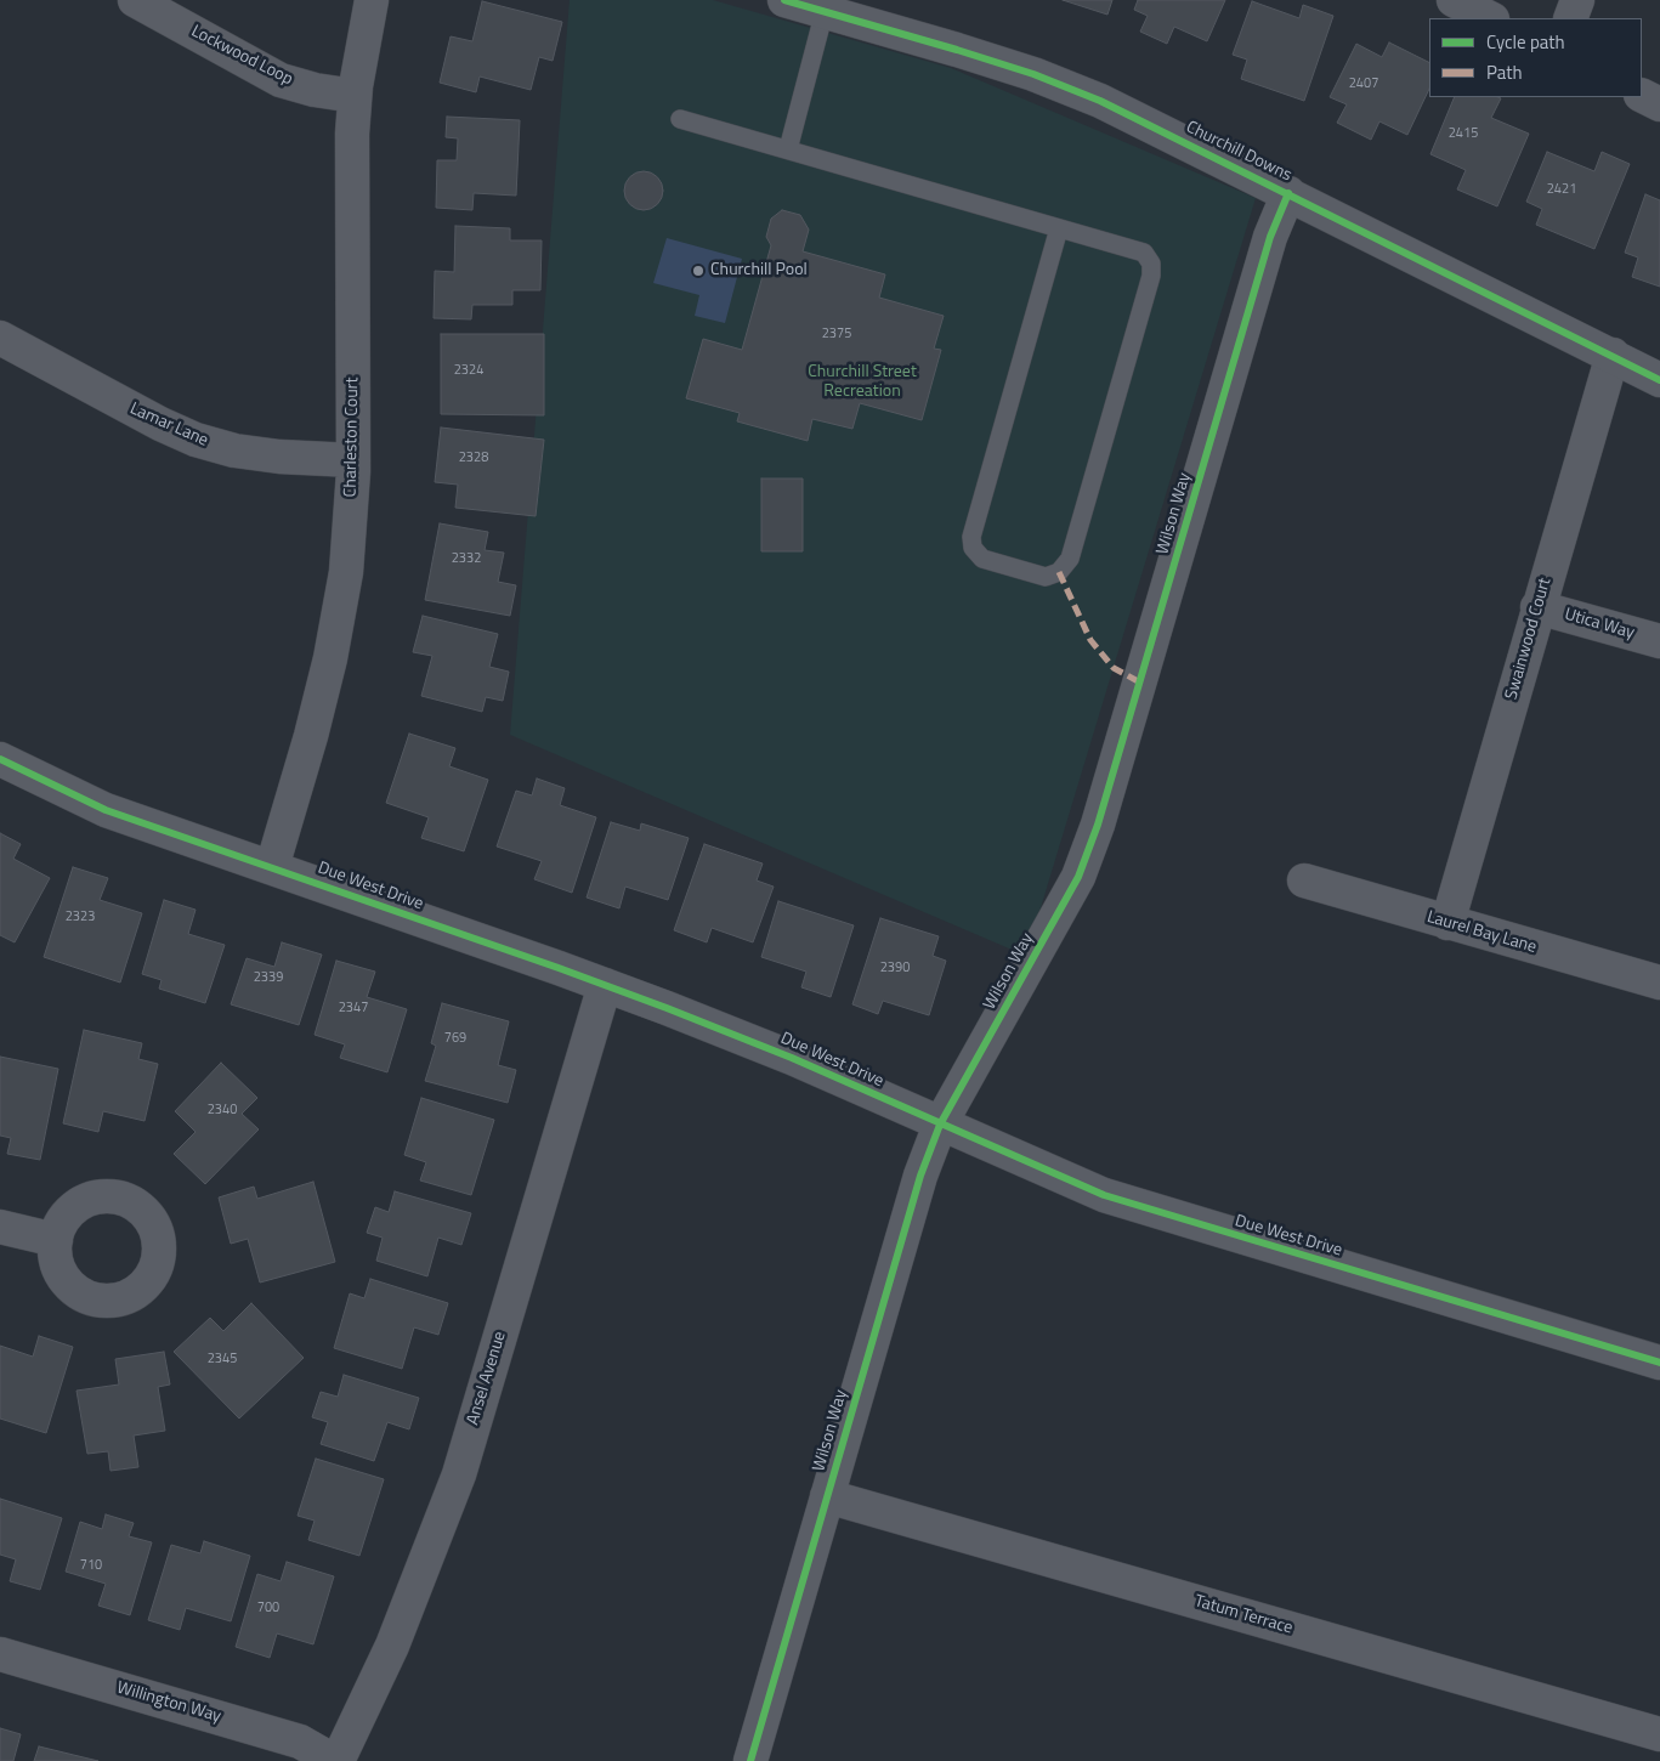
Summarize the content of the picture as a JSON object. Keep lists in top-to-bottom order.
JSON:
{
  "streets": {
    "street": [
      "Lockwood Loop",
      "Churchill Downs",
      "Lamar Lane",
      "Charleston Court",
      "Wilson Way",
      "Utica Way",
      "Swainwood Court",
      "Due West Drive",
      "Laurel Bay Lane",
      "Ansel Avenue",
      "Tatum Terrace",
      "Willington Way"
    ]
  },
  "crossings": [
    ["Lockwood Loop", "Charleston Court"],
    ["Churchill Downs", "Wilson Way"],
    ["Churchill Downs", "Swainwood Court"],
    ["Lamar Lane", "Charleston Court"],
    ["Charleston Court", "Due West Drive"],
    ["Wilson Way", "Due West Drive"],
    ["Wilson Way", "Tatum Terrace"],
    ["Utica Way", "Swainwood Court"],
    ["Swainwood Court", "Laurel Bay Lane"],
    ["Due West Drive", "Ansel Avenue"],
    ["Ansel Avenue", "Willington Way"]
  ],
  "parks": ["Churchill Street Recreation"],
  "places": ["Churchill Pool"],
  "house_numbers": [
    "2407",
    "2415",
    "2421",
    "2375",
    "2324",
    "2328",
    "2332",
    "2323",
    "2390",
    "2339",
    "2347",
    "769",
    "2340",
    "2345",
    "710",
    "700"
  ],
  "legend": ["Cycle path", "Path"]
}
